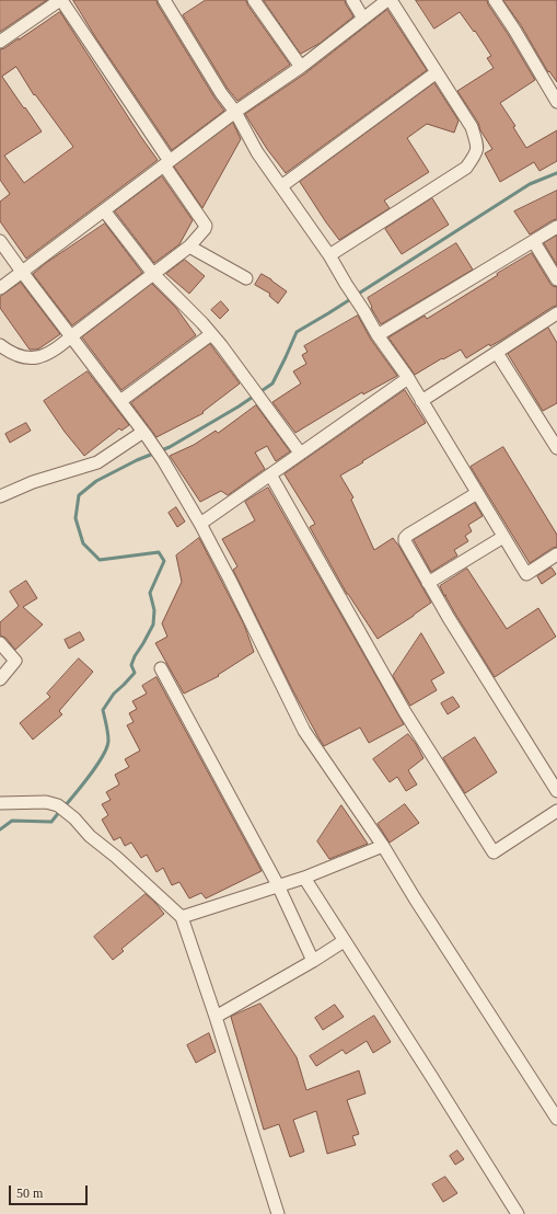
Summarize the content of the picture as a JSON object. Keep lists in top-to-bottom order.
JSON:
{
  "scale_bar": "50 m"
}
